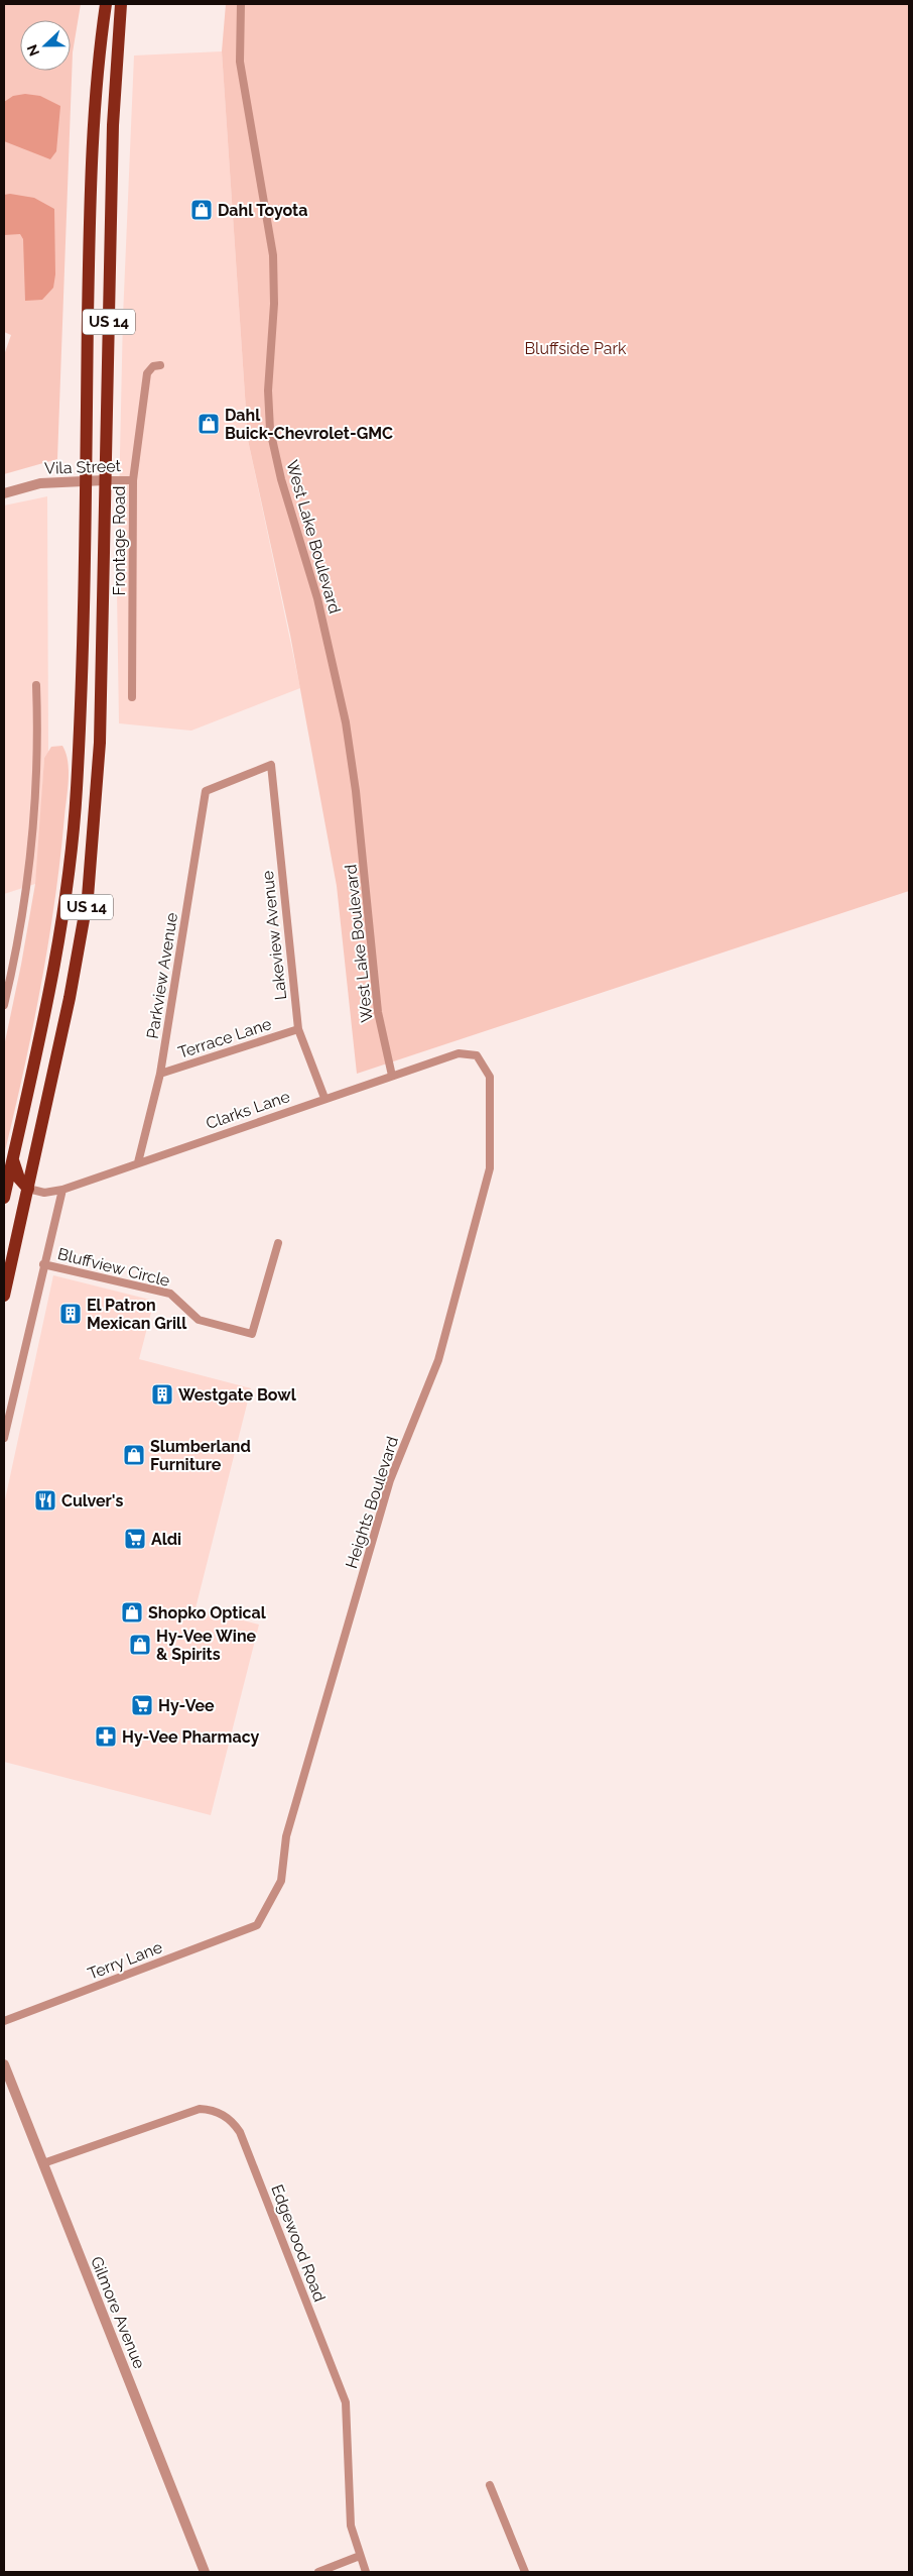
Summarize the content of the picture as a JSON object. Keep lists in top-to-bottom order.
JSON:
{
  "streets": {
    "highway": ["US 14"],
    "street": [
      "Vila Street",
      "West Lake Boulevard",
      "Frontage Road",
      "Lakeview Avenue",
      "Parkview Avenue",
      "Terrace Lane",
      "Clarks Lane",
      "Bluffview Circle",
      "Heights Boulevard",
      "Terry Lane",
      "Edgewood Road",
      "Gilmore Avenue"
    ]
  },
  "crossings": [
    ["US 14", "Vila Street"],
    ["US 14", "Clarks Lane"],
    ["Vila Street", "Frontage Road"],
    ["West Lake Boulevard", "Clarks Lane"],
    ["Lakeview Avenue", "Parkview Avenue"],
    ["Lakeview Avenue", "Terrace Lane"],
    ["Lakeview Avenue", "Clarks Lane"],
    ["Parkview Avenue", "Terrace Lane"],
    ["Parkview Avenue", "Clarks Lane"],
    ["Clarks Lane", "Heights Boulevard"],
    ["Heights Boulevard", "Terry Lane"],
    ["Edgewood Road", "Gilmore Avenue"]
  ],
  "parks": ["Bluffside Park"],
  "places": {
    "shop": [
      "Dahl Toyota",
      "Dahl Buick-Chevrolet-GMC",
      "Slumberland Furniture",
      "Shopko Optical",
      "Hy-Vee Wine & Spirits"
    ],
    "building": ["El Patron Mexican Grill", "Westgate Bowl"],
    "restaurant": ["Culver's"],
    "supermarket": ["Aldi", "Hy-Vee"],
    "pharmacy": ["Hy-Vee Pharmacy"]
  },
  "north": "left"
}
